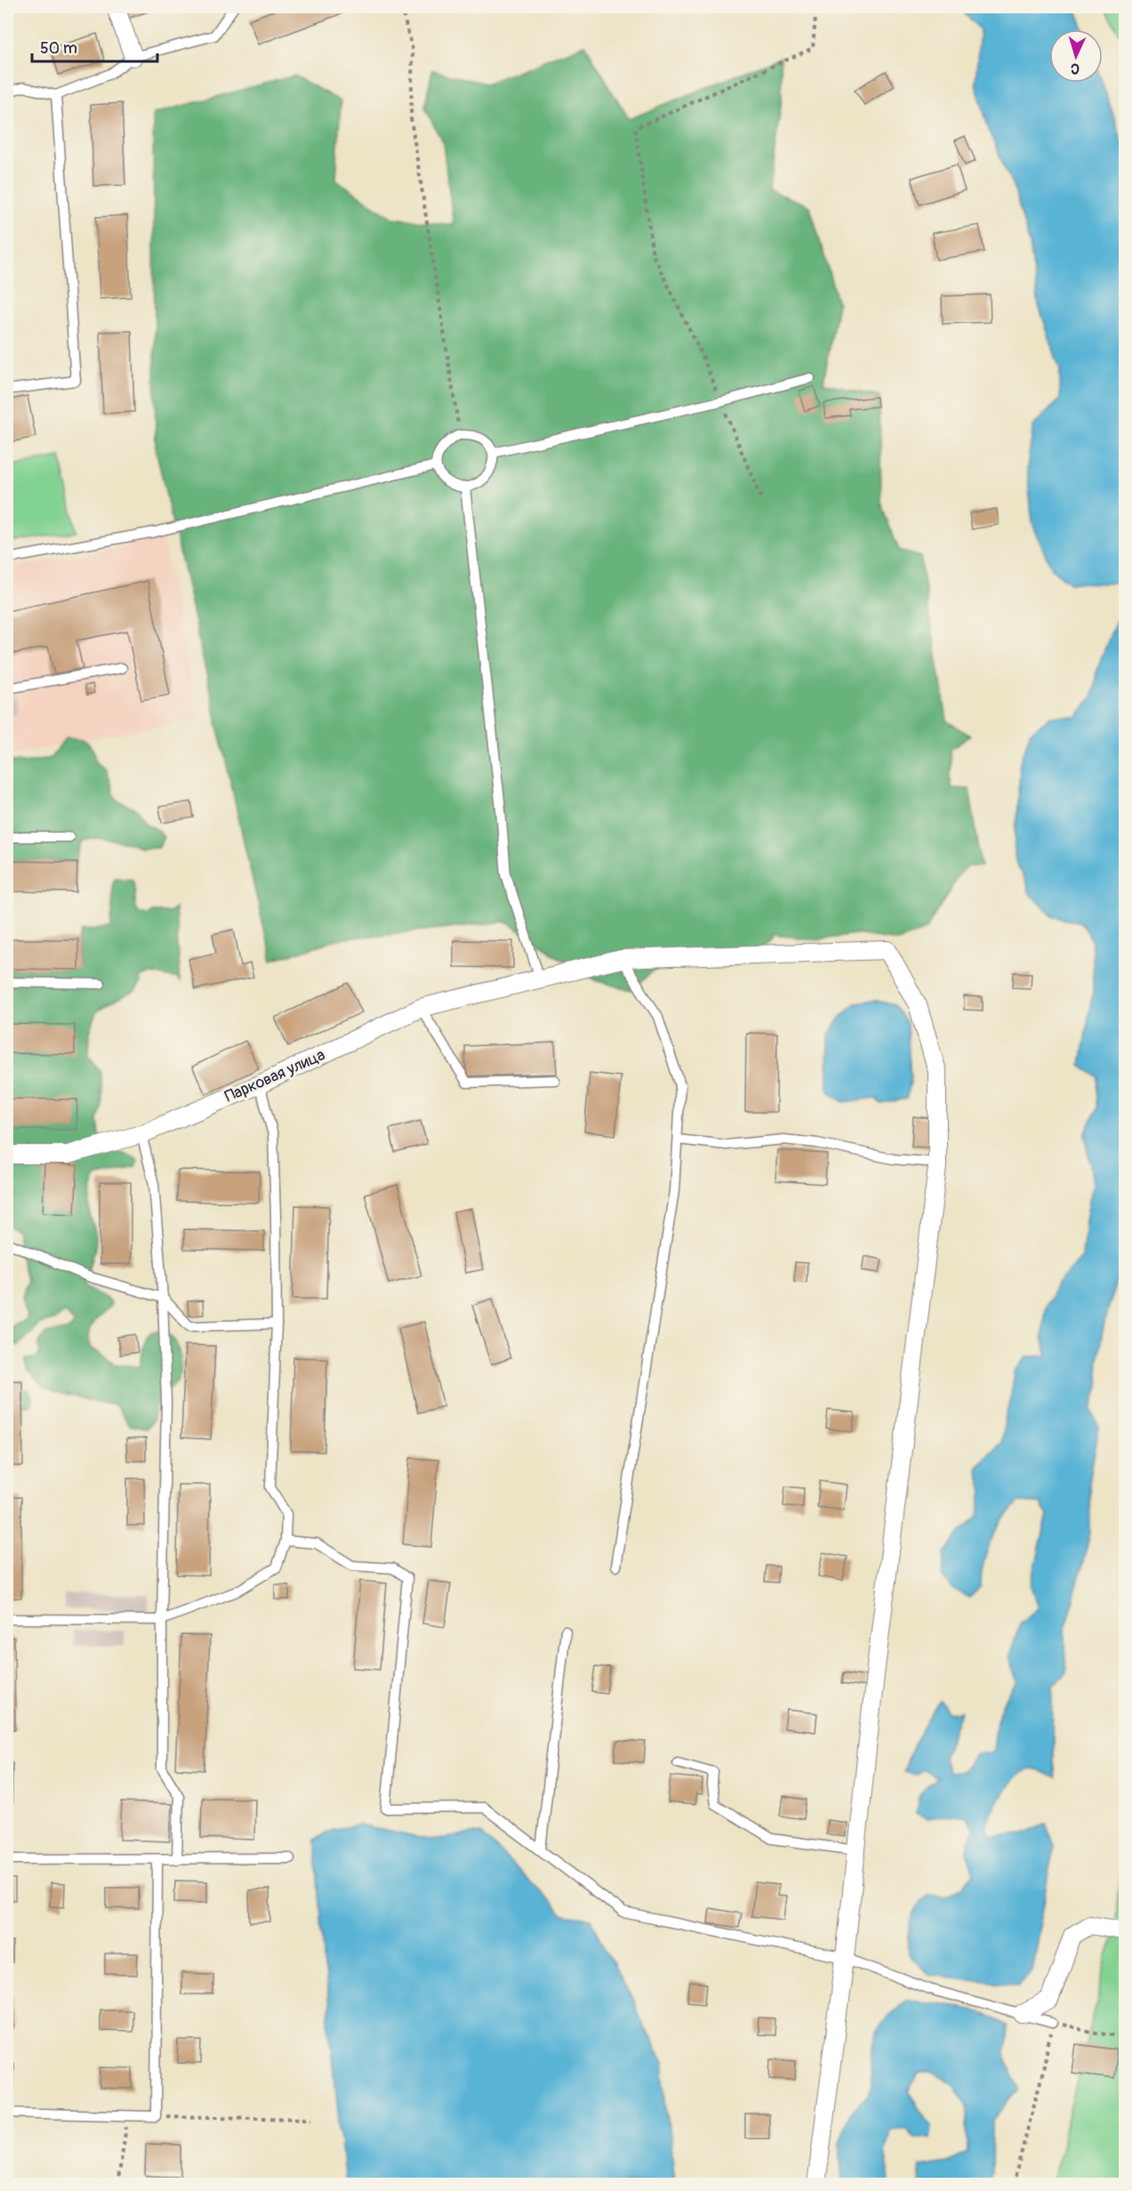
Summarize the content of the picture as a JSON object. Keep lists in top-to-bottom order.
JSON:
{
  "streets": {
    "street": ["Парковая улица"]
  },
  "scale_bar": "50 m",
  "north": "bottom"
}
